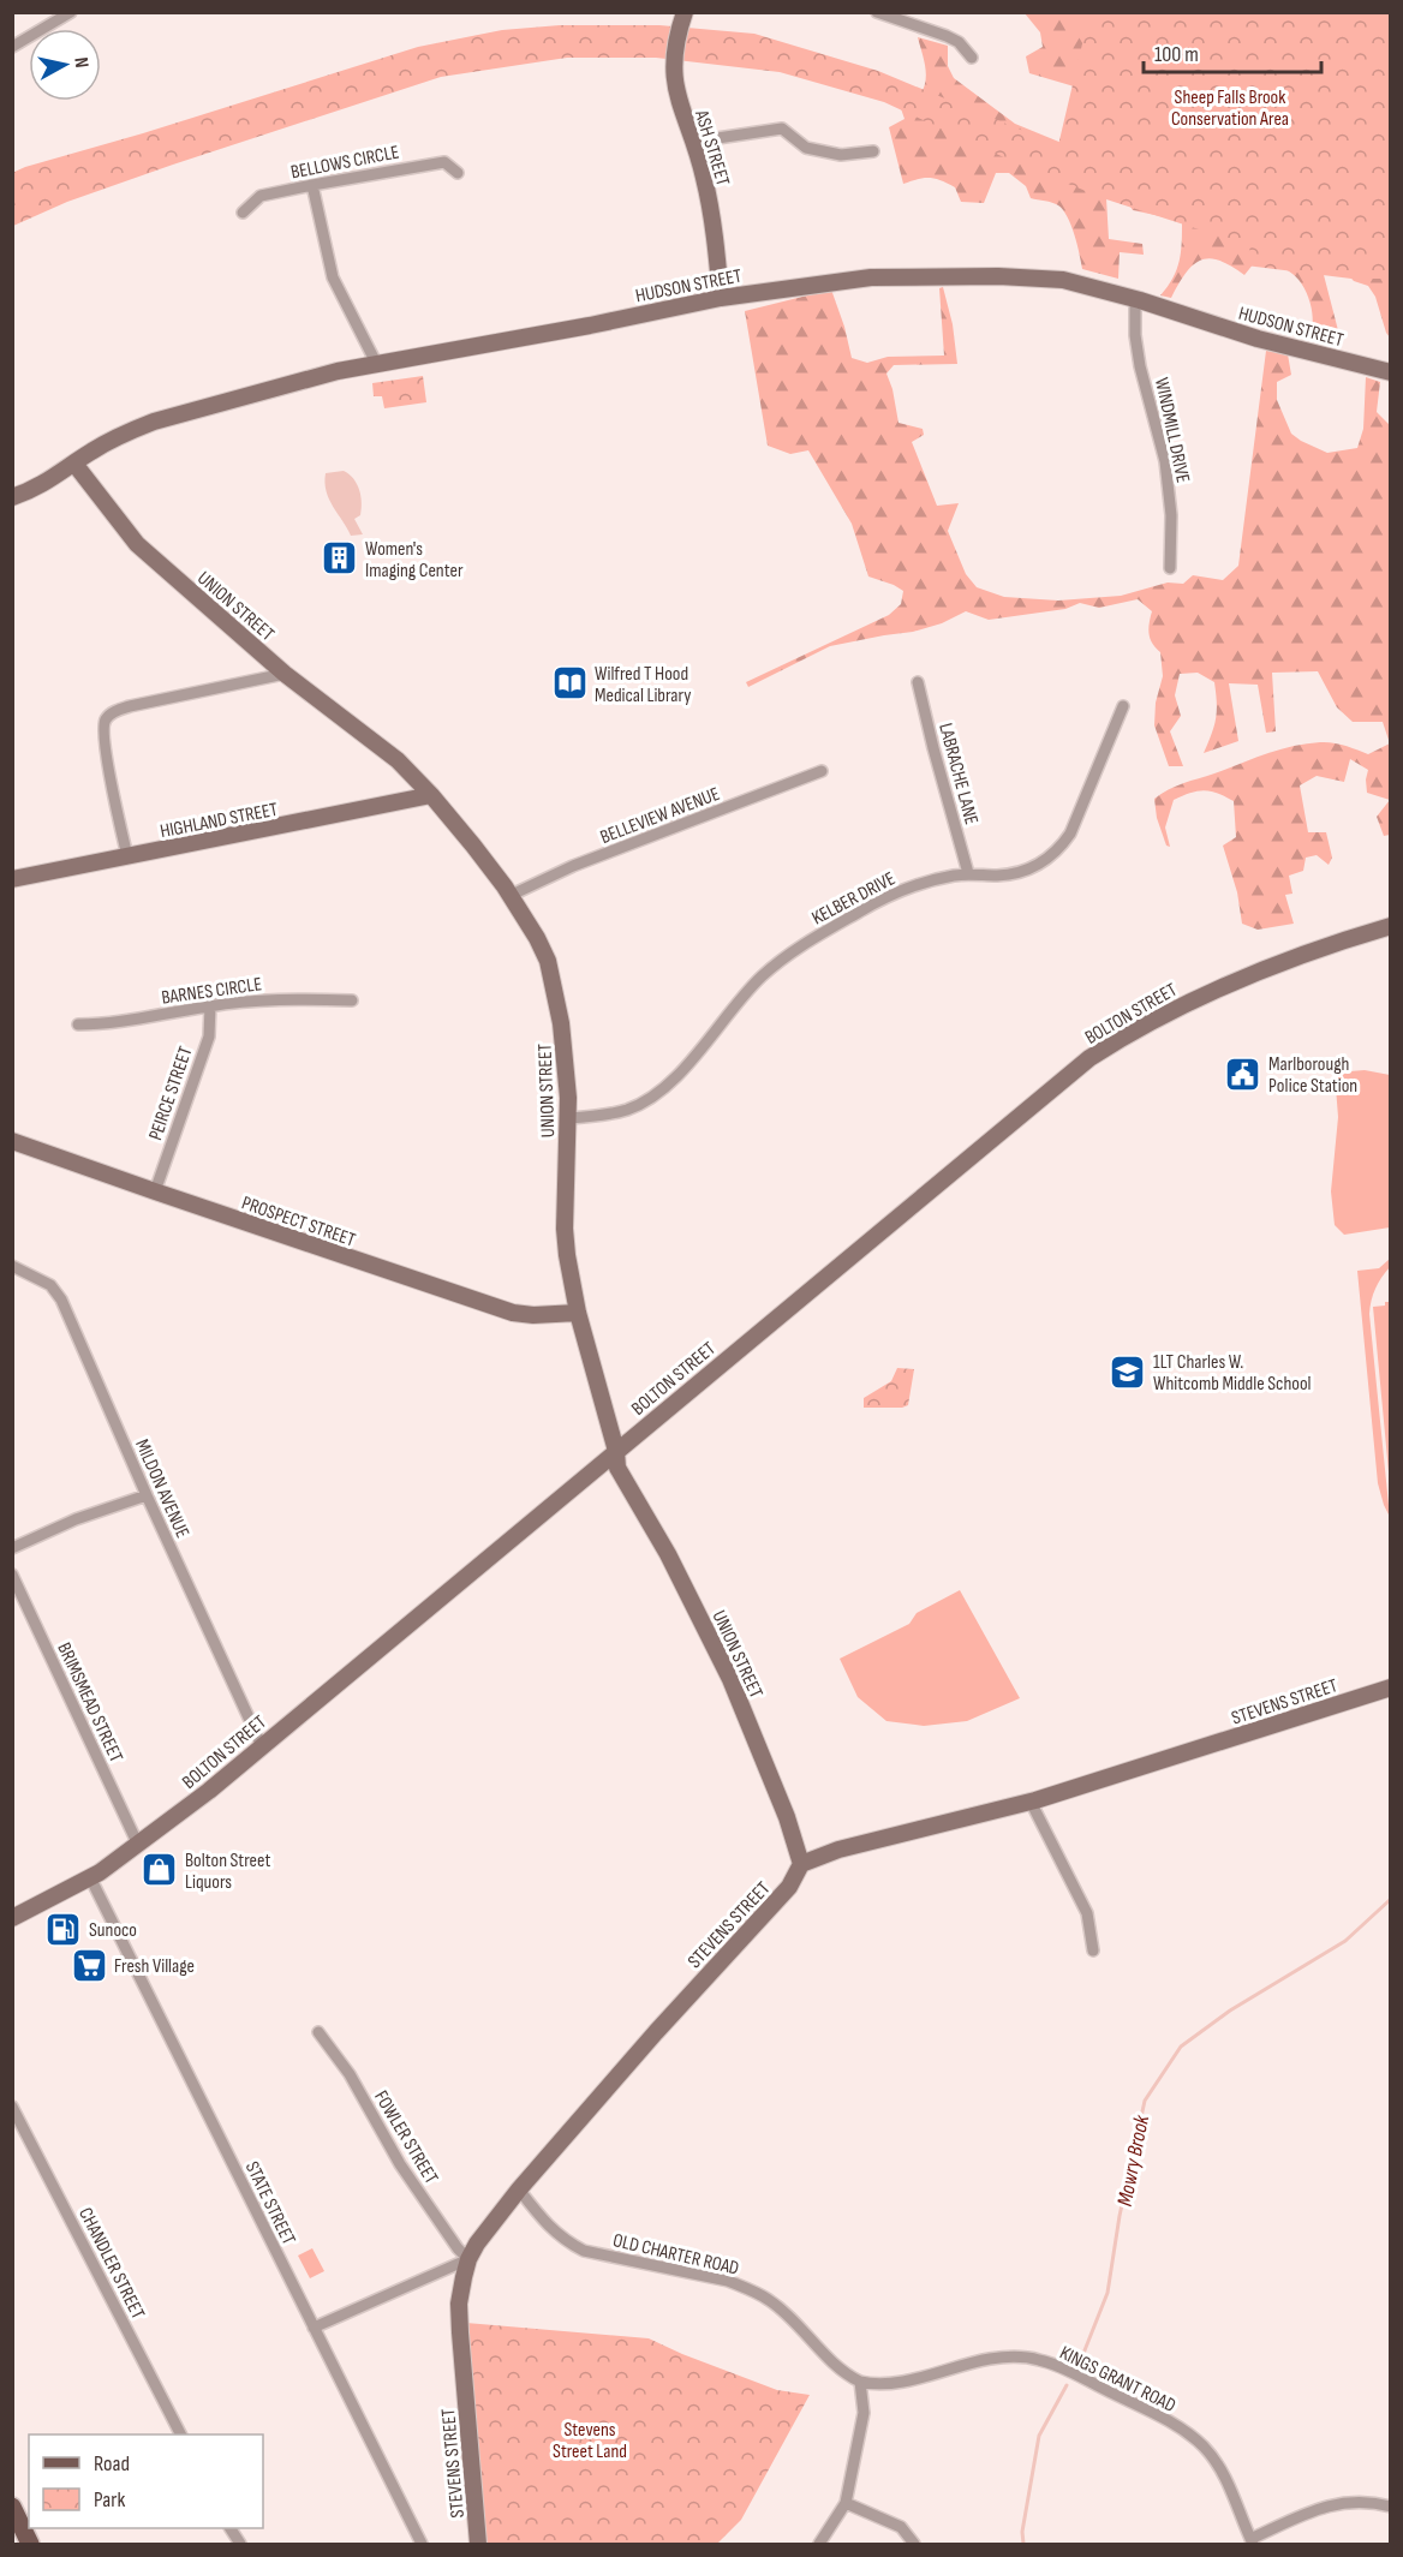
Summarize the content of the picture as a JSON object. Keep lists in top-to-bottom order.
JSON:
{
  "streets": {
    "street": [
      "ASH STREET",
      "BELLOWS CIRCLE",
      "HUDSON STREET",
      "WINDMILL DRIVE",
      "UNION STREET",
      "LABRACHE LANE",
      "BELLEVIEW AVENUE",
      "HIGHLAND STREET",
      "KELBER DRIVE",
      "BARNES CIRCLE",
      "BOLTON STREET",
      "PEIRCE STREET",
      "PROSPECT STREET",
      "MILDON AVENUE",
      "STEVENS STREET",
      "BRIMSMEAD STREET",
      "FOWLER STREET",
      "STATE STREET",
      "OLD CHARTER ROAD",
      "CHANDLER STREET",
      "KINGS GRANT ROAD"
    ]
  },
  "crossings": [
    ["ASH STREET", "HUDSON STREET"],
    ["HUDSON STREET", "WINDMILL DRIVE"],
    ["HUDSON STREET", "UNION STREET"],
    ["UNION STREET", "BELLEVIEW AVENUE"],
    ["UNION STREET", "HIGHLAND STREET"],
    ["UNION STREET", "KELBER DRIVE"],
    ["UNION STREET", "BOLTON STREET"],
    ["UNION STREET", "PROSPECT STREET"],
    ["UNION STREET", "STEVENS STREET"],
    ["LABRACHE LANE", "KELBER DRIVE"],
    ["BARNES CIRCLE", "PEIRCE STREET"],
    ["BOLTON STREET", "MILDON AVENUE"],
    ["BOLTON STREET", "BRIMSMEAD STREET"],
    ["BOLTON STREET", "STATE STREET"],
    ["PEIRCE STREET", "PROSPECT STREET"],
    ["STEVENS STREET", "FOWLER STREET"],
    ["STEVENS STREET", "OLD CHARTER ROAD"],
    ["OLD CHARTER ROAD", "KINGS GRANT ROAD"]
  ],
  "water": ["Mowry Brook"],
  "parks": ["Sheep Falls Brook Conservation Area", "Stevens Street Land"],
  "places": {
    "building": ["Women's Imaging Center"],
    "library": ["Wilfred T Hood Medical Library"],
    "public building": ["Marlborough Police Station"],
    "school or university": ["1LT Charles W. Whitcomb Middle School"],
    "shop": ["Bolton Street Liquors"],
    "fuel station": ["Sunoco"],
    "supermarket": ["Fresh Village"]
  },
  "legend": ["Road", "Park"],
  "scale_bar": "100 m",
  "north": "right"
}
